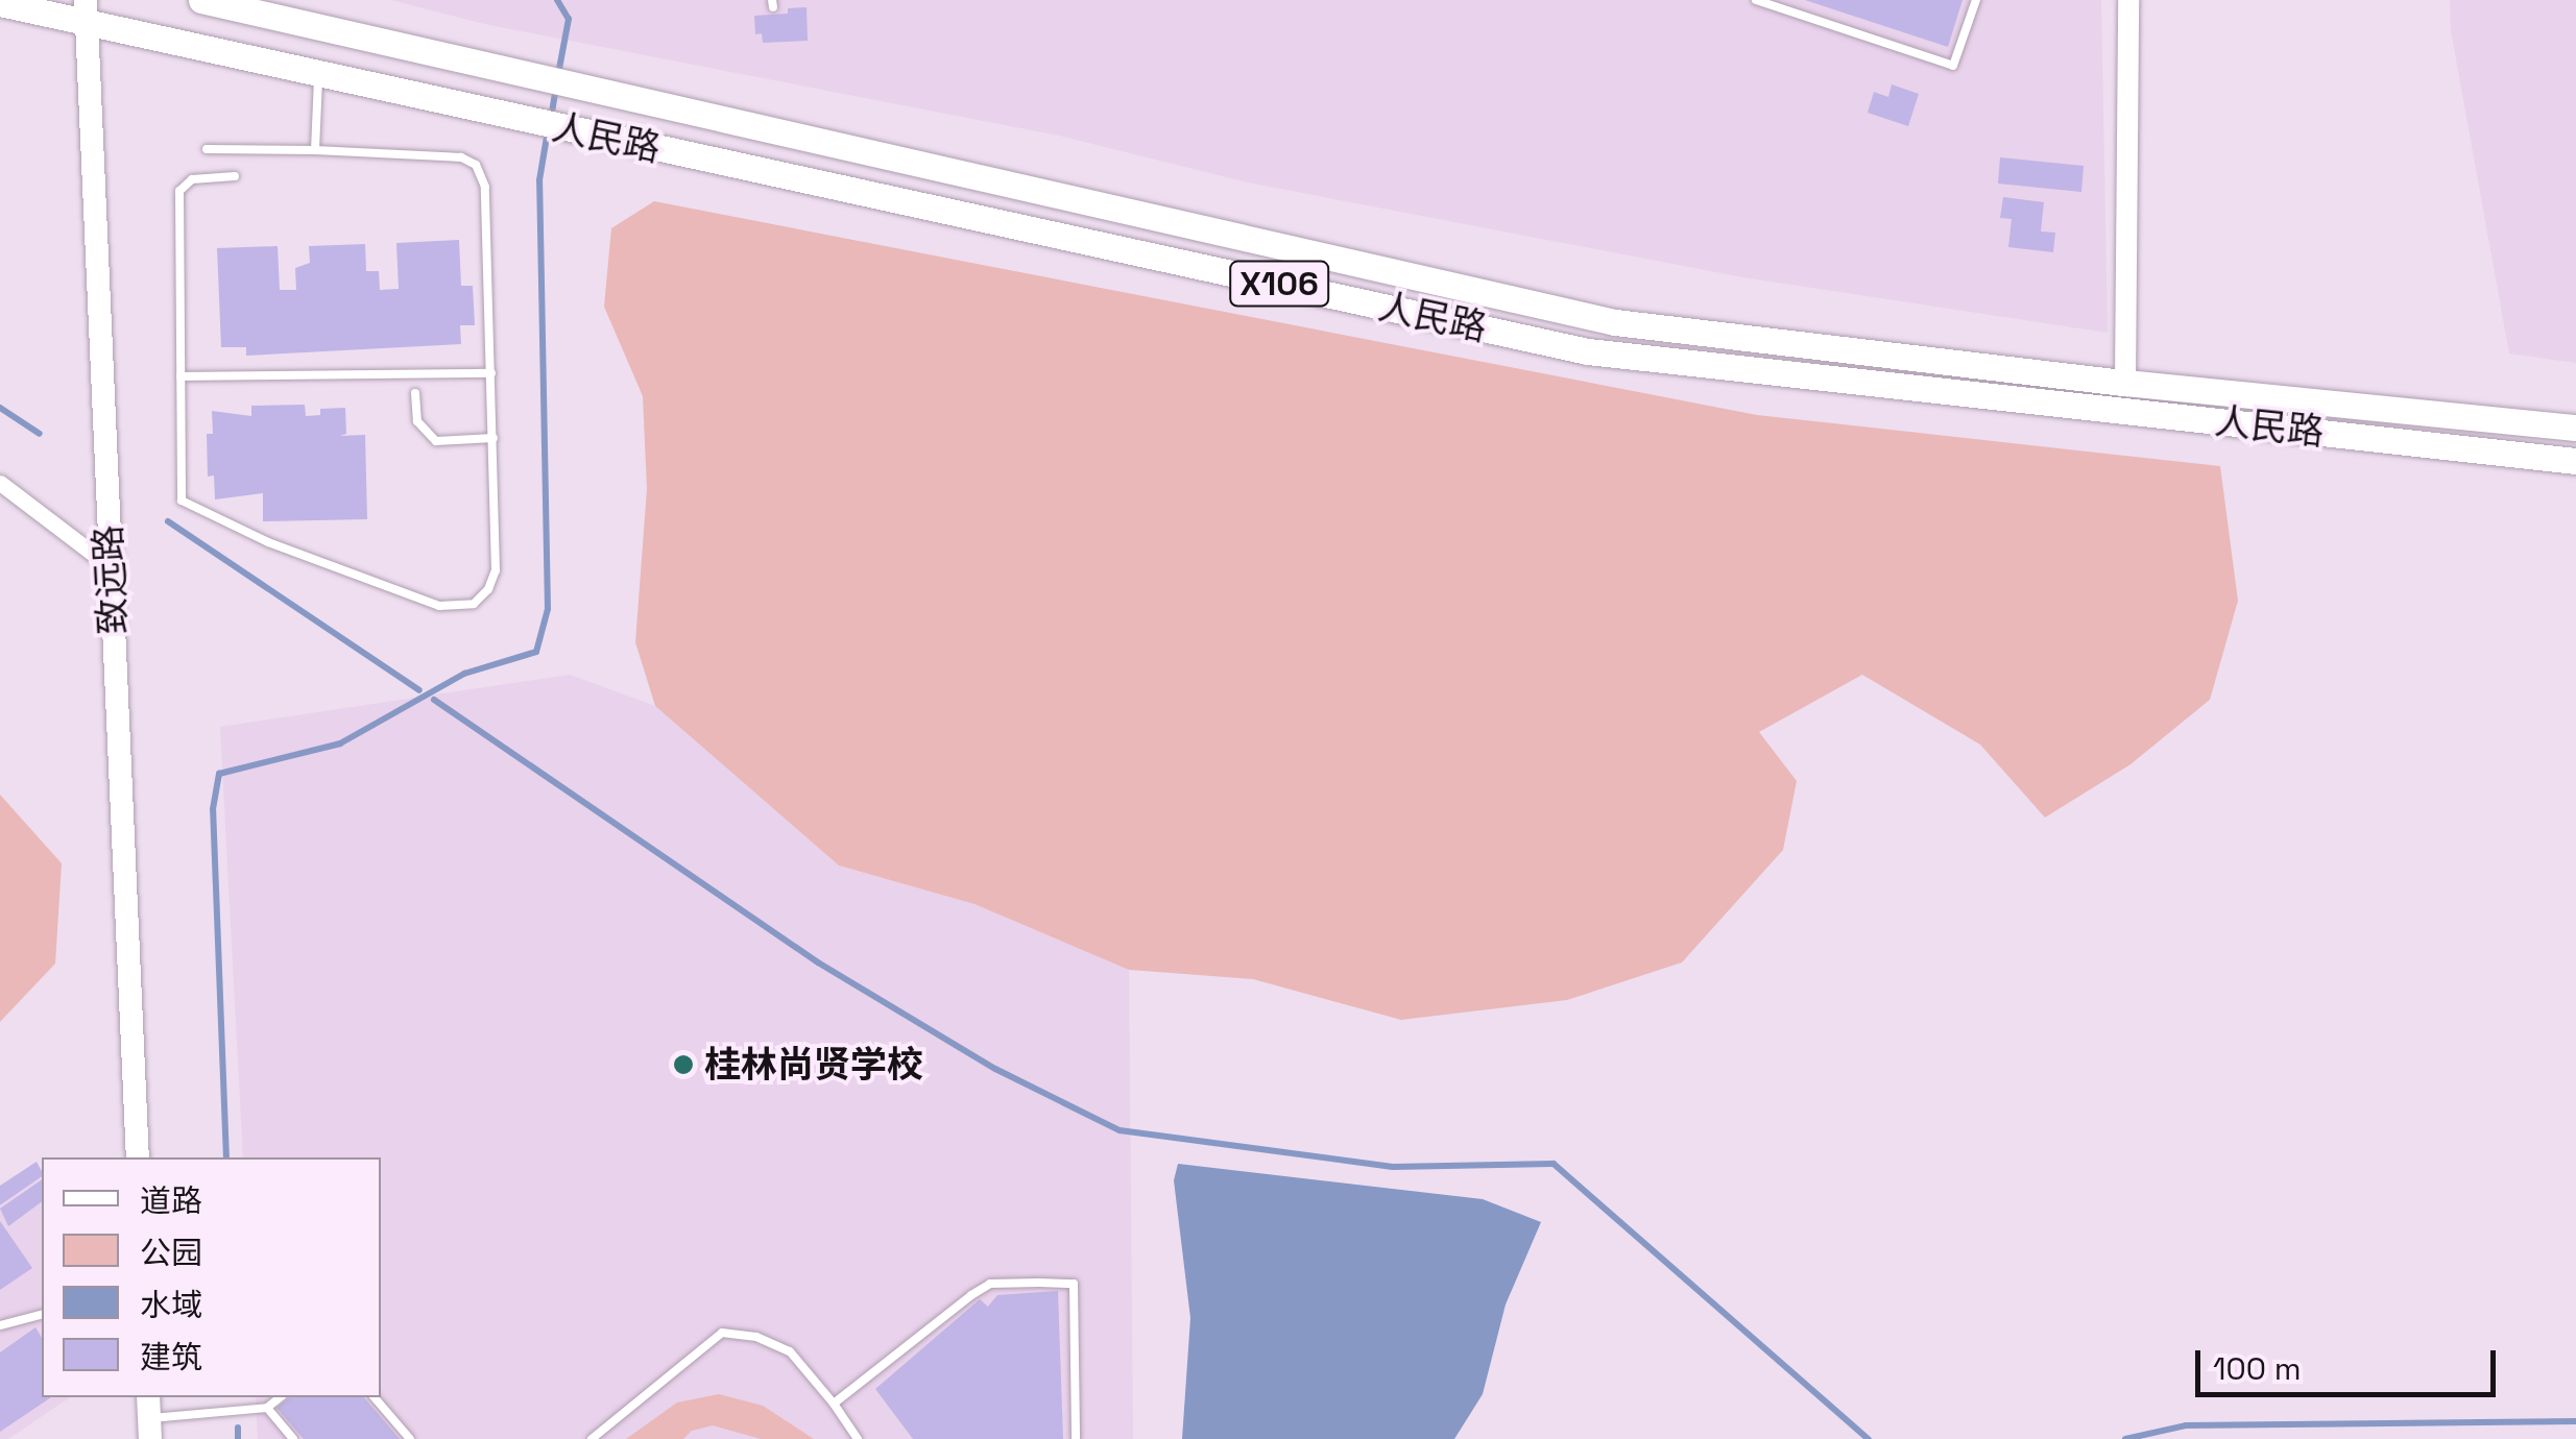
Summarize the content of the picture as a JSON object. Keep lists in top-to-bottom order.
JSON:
{
  "streets": {
    "main road": ["人民路", "X106", "致远路"]
  },
  "crossings": [
    ["人民路", "致远路"]
  ],
  "places": ["桂林尚贤学校"],
  "legend": [
    "道路",
    "公园",
    "水域",
    "建筑"
  ],
  "scale_bar": "100 m"
}
